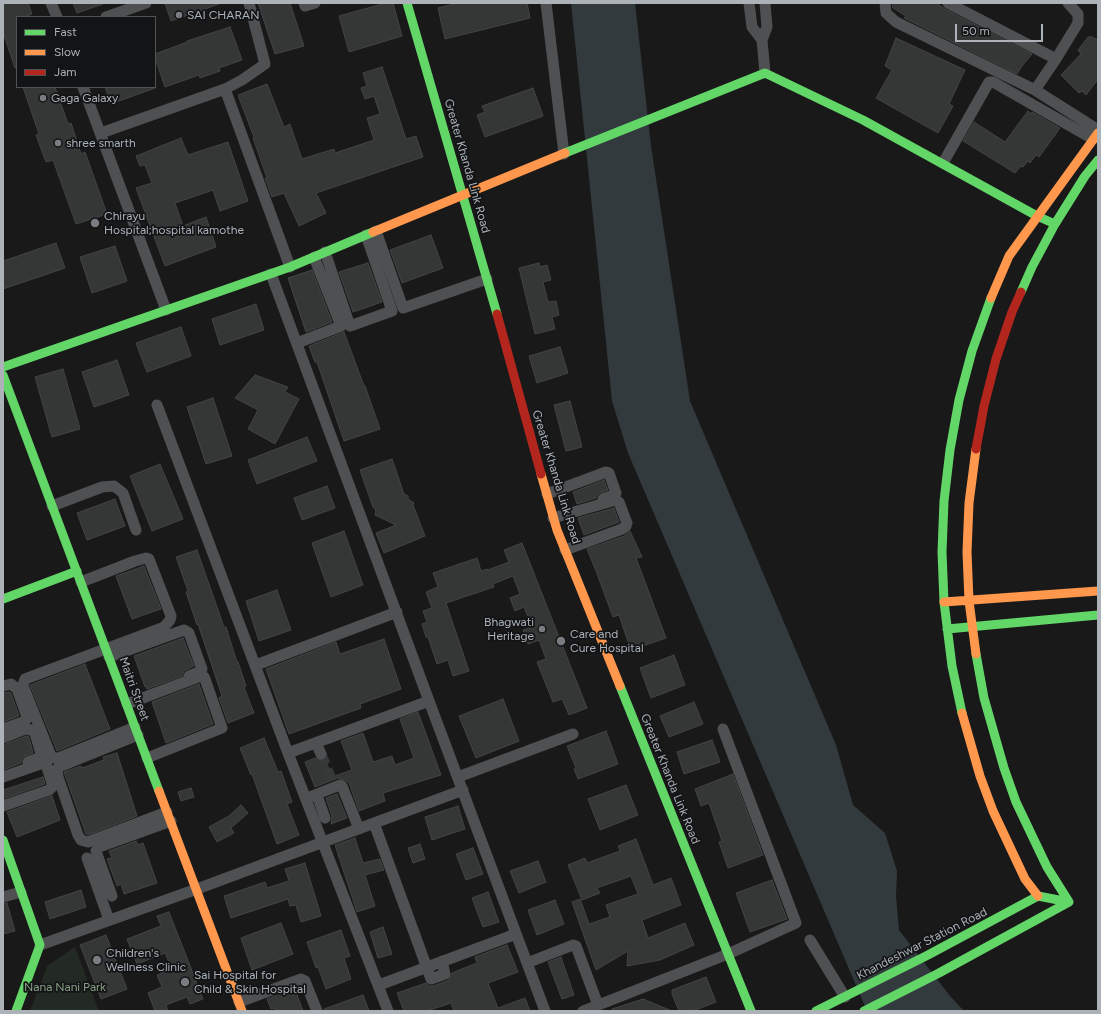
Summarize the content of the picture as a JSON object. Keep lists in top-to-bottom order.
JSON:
{
  "streets": {
    "street": ["Greater Khanda Link Road", "Maitri Street", "Khandeshwar Station Road"]
  },
  "parks": ["Nana Nani Park"],
  "places": [
    "SAI CHARAN",
    "Gaga Galaxy",
    "shree smarth",
    "Chirayu Hospital;hospital kamothe",
    "Bhagwati Heritage",
    "Care and Cure Hospital",
    "Children's Wellness Clinic",
    "Sai Hospital for Child & Skin Hospital"
  ],
  "legend": ["Fast", "Slow", "Jam"],
  "scale_bar": "50 m"
}
